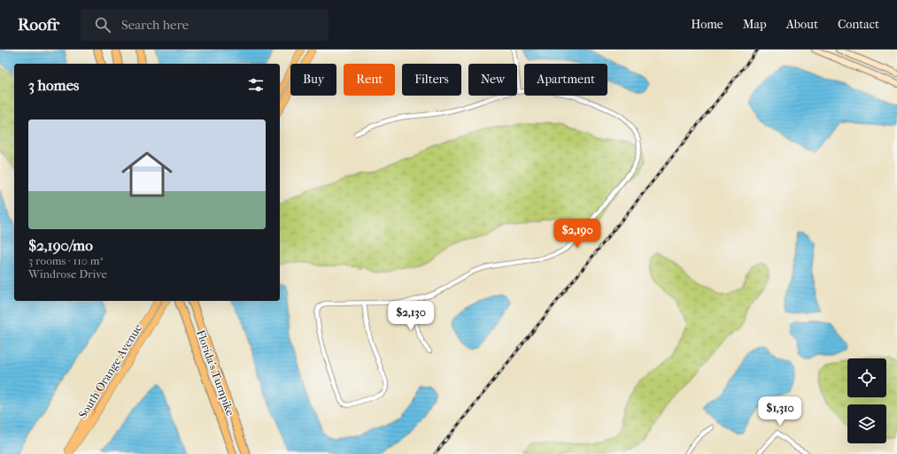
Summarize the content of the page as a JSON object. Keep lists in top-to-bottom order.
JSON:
{
  "streets": {
    "highway": ["Florida's Turnpike"],
    "main road": ["South Orange Avenue"]
  },
  "page": {
    "header": "Roofr",
    "search": "Search here",
    "nav": [
      "Home",
      "Map",
      "About",
      "Contact"
    ],
    "chip": [
      "Buy",
      "Rent",
      "Filters",
      "New",
      "Apartment"
    ],
    "heading": "3 homes",
    "list": [
      {
        "name": "$2,190/mo",
        "note": "3 rooms · 110 m² · Windrose Drive"
      }
    ],
    "price": ["$2,190", "$2,130", "$1,310"]
  }
}
